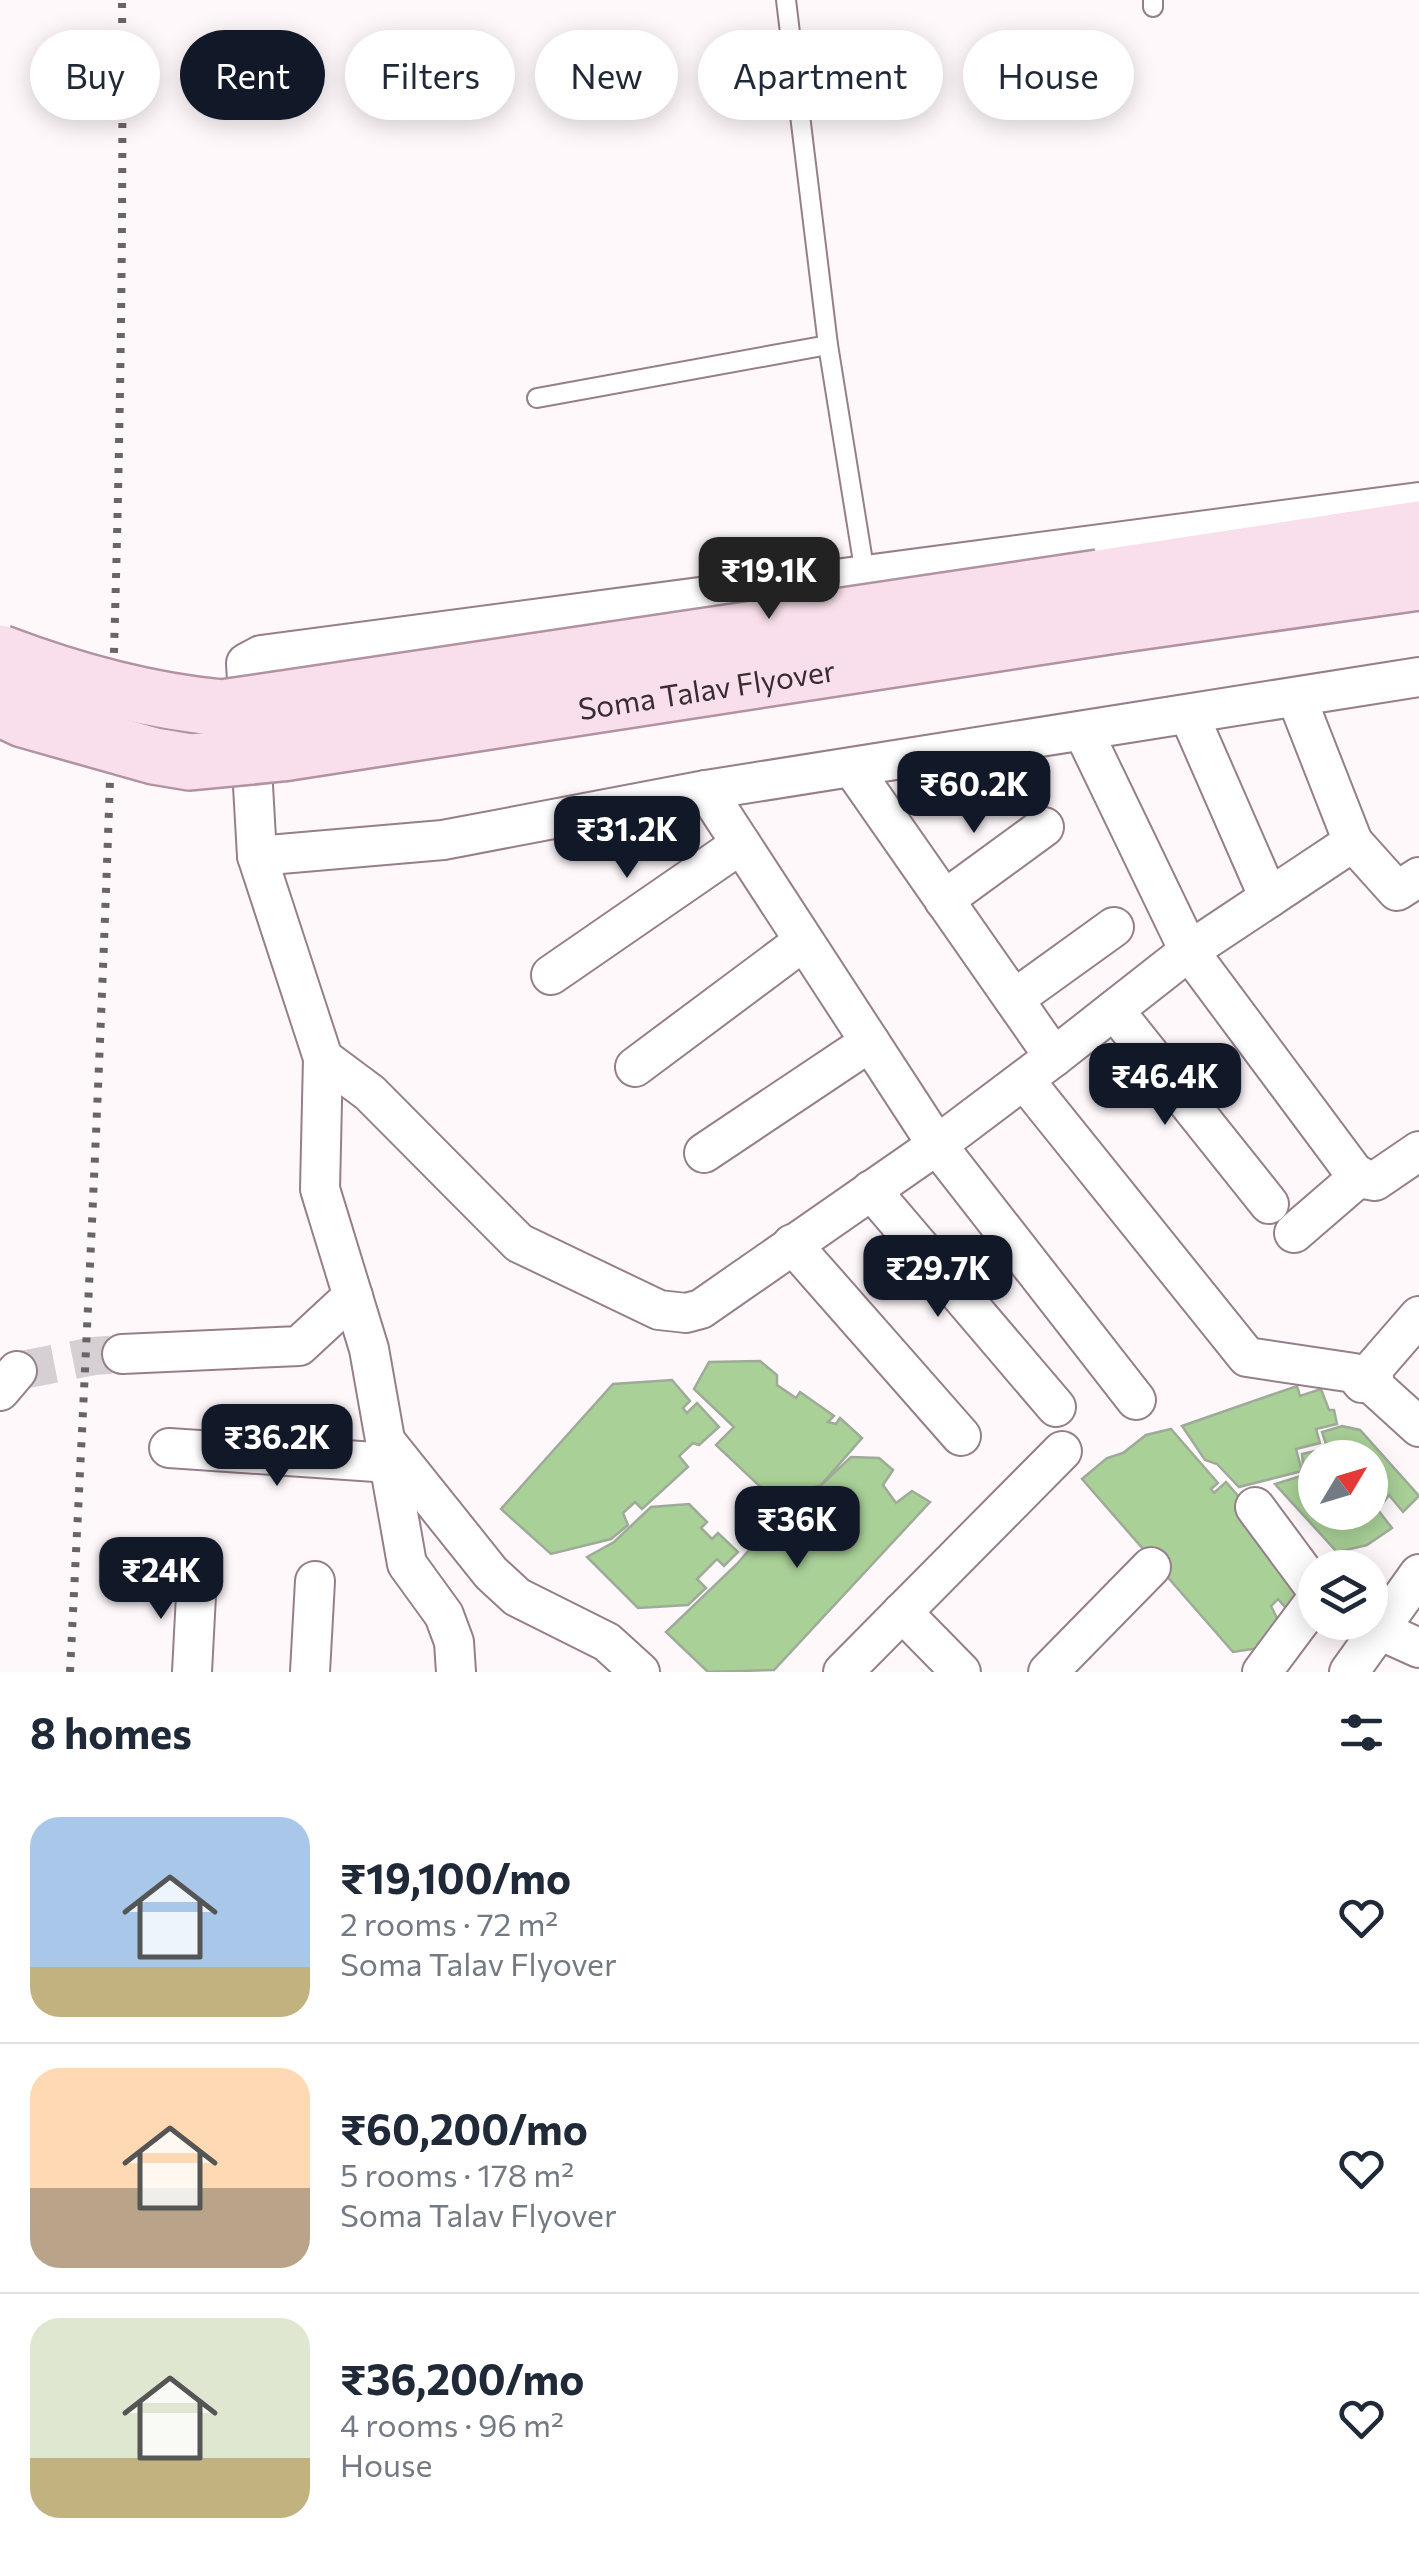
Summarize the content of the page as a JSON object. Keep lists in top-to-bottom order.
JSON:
{
  "streets": {
    "main road": ["Soma Talav Flyover"]
  },
  "north": "top right",
  "page": {
    "chip": [
      "Buy",
      "Rent",
      "Filters",
      "New",
      "Apartment",
      "House"
    ],
    "price": [
      "₹19.1K",
      "₹60.2K",
      "₹31.2K",
      "₹46.4K",
      "₹29.7K",
      "₹36.2K",
      "₹36K",
      "₹24K"
    ],
    "heading": "8 homes",
    "list": [
      {
        "name": "₹19,100/mo",
        "note": "2 rooms · 72 m² · Soma Talav Flyover"
      },
      {
        "name": "₹60,200/mo",
        "note": "5 rooms · 178 m² · Soma Talav Flyover"
      },
      {
        "name": "₹36,200/mo",
        "note": "4 rooms · 96 m² · House"
      }
    ]
  }
}
